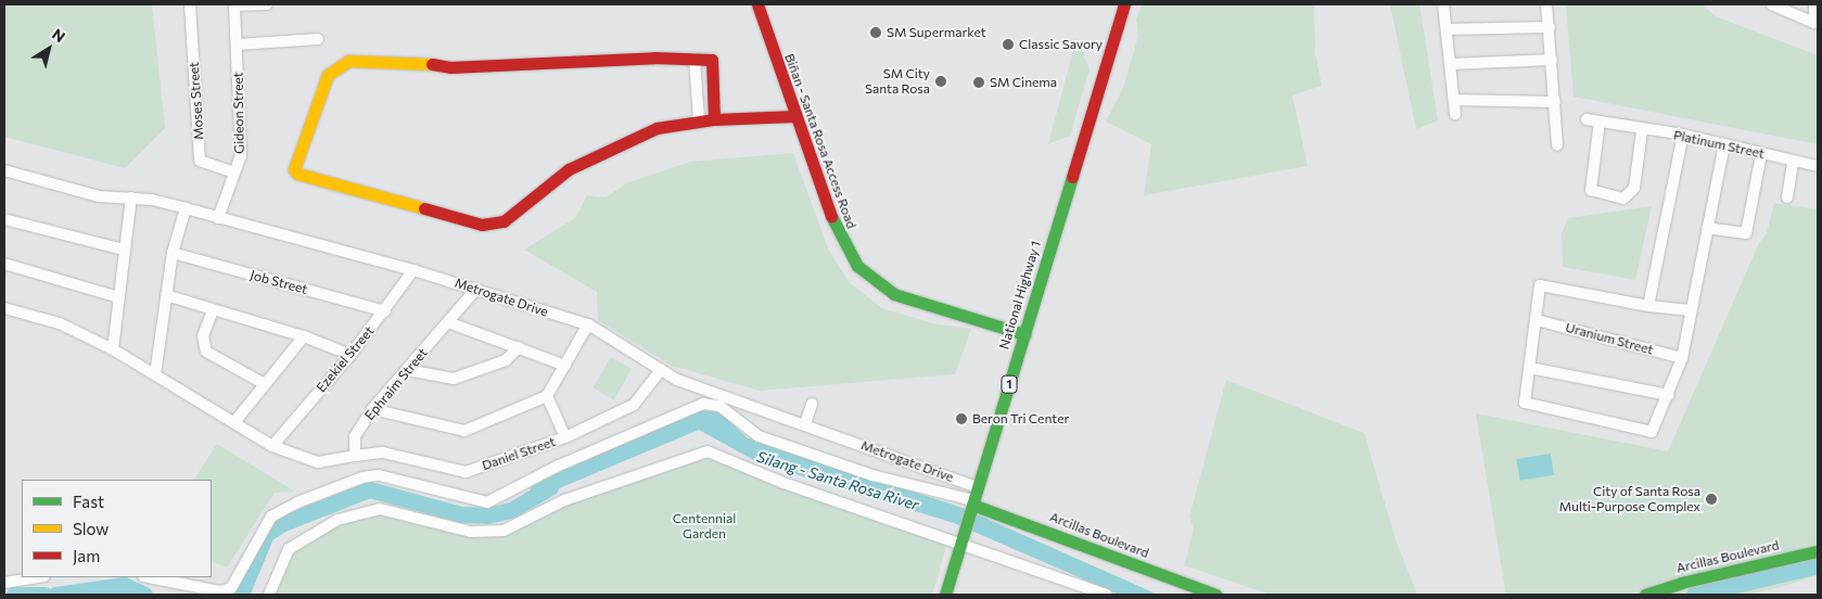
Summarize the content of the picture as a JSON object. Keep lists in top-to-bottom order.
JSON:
{
  "streets": {
    "main road": [
      "Biñan - Santa Rosa Access Road",
      "National Highway 1",
      "1",
      "Arcillas Boulevard"
    ],
    "street": [
      "Moses Street",
      "Gideon Street",
      "Platinum Street",
      "Job Street",
      "Metrogate Drive",
      "Uranium Street",
      "Ezekiel Street",
      "Ephraim Street",
      "Daniel Street"
    ]
  },
  "crossings": [
    ["Moses Street", "Gideon Street"],
    ["Gideon Street", "Metrogate Drive"],
    ["Biñan - Santa Rosa Access Road", "National Highway 1"],
    ["Job Street", "Ezekiel Street"],
    ["National Highway 1", "Metrogate Drive"],
    ["National Highway 1", "Arcillas Boulevard"],
    ["Metrogate Drive", "Ezekiel Street"],
    ["Metrogate Drive", "Ephraim Street"],
    ["Metrogate Drive", "Daniel Street"],
    ["Metrogate Drive", "Arcillas Boulevard"],
    ["Ephraim Street", "Daniel Street"]
  ],
  "water": ["Silang - Santa Rosa River"],
  "parks": ["Centennial Garden"],
  "places": [
    "SM Supermarket",
    "Classic Savory",
    "SM City Santa Rosa",
    "SM Cinema",
    "Beron Tri Center",
    "City of Santa Rosa Multi-Purpose Complex"
  ],
  "legend": ["Fast", "Slow", "Jam"],
  "north": "top right"
}
